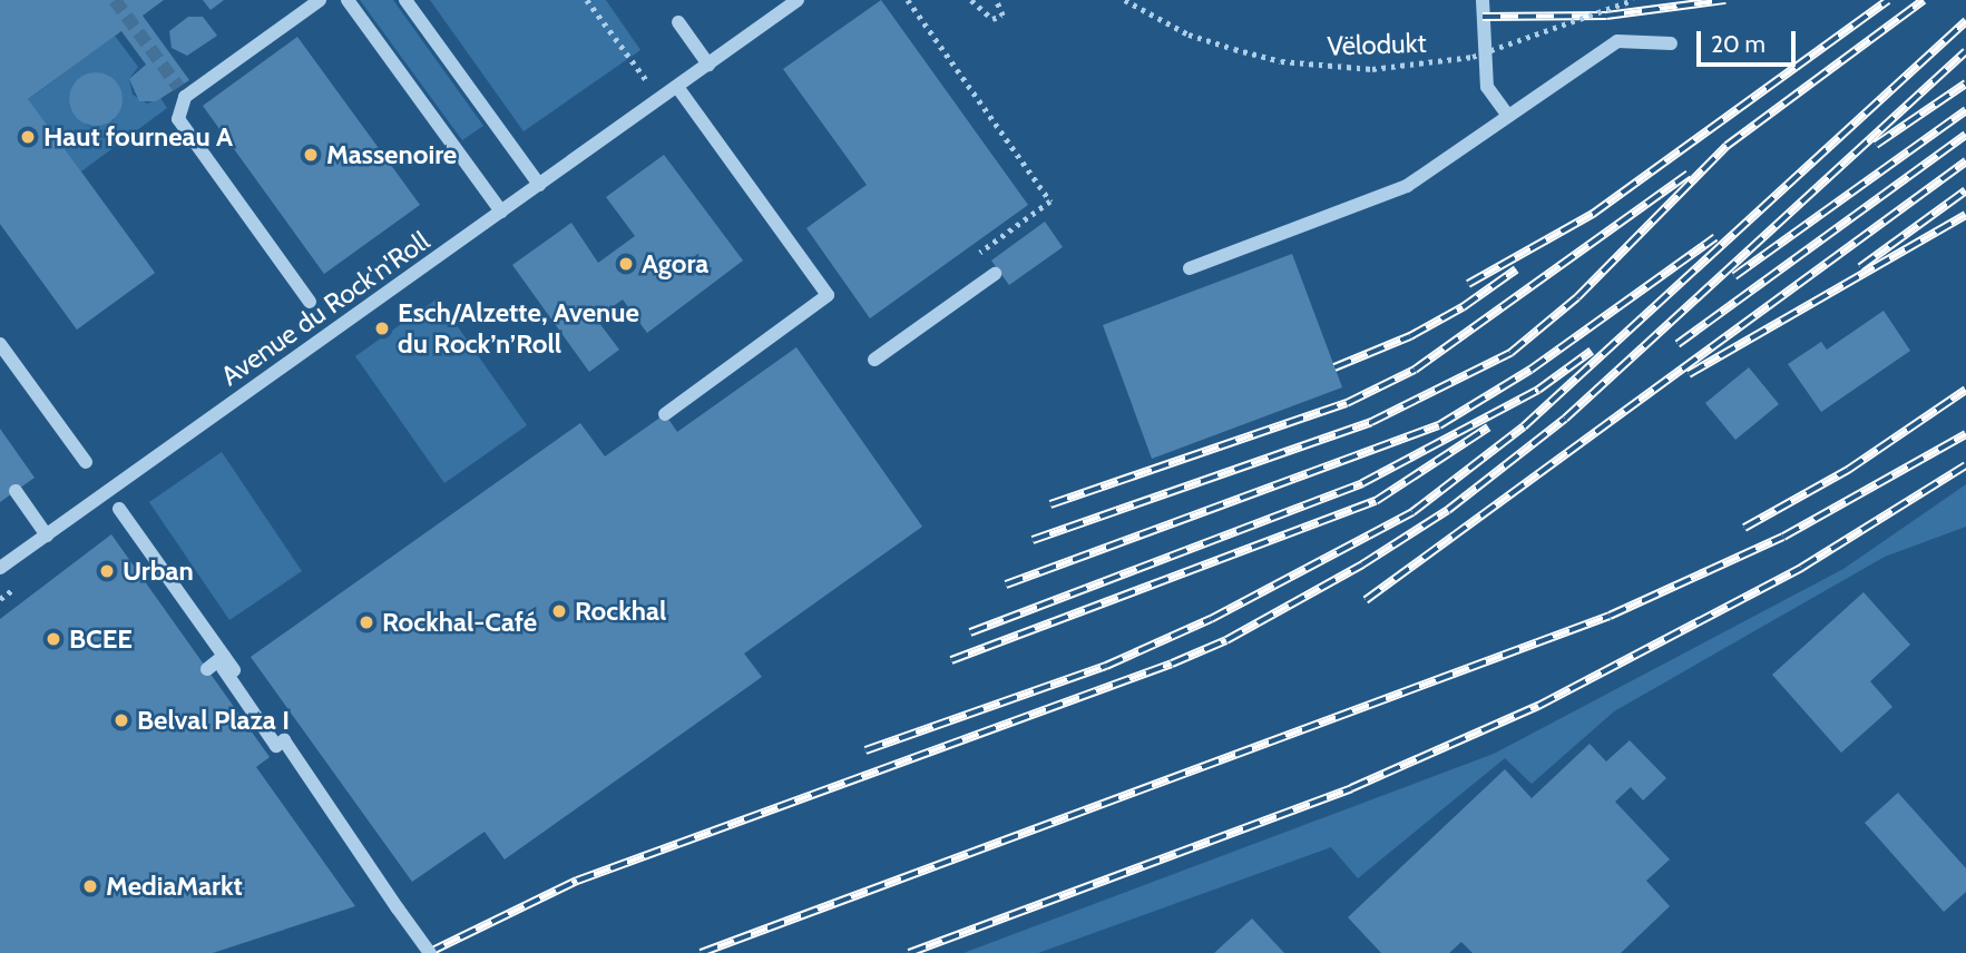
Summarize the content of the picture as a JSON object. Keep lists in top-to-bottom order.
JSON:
{
  "streets": {
    "street": ["Avenue du Rock'n'Roll"],
    "path": ["Vëlodukt"]
  },
  "places": [
    "Haut fourneau A",
    "Massenoire",
    "Agora",
    "Esch/Alzette, Avenue du Rock’n’Roll",
    "Urban",
    "Rockhal",
    "Rockhal-Café",
    "BCEE",
    "Belval Plaza I",
    "MediaMarkt"
  ],
  "scale_bar": "20 m"
}
